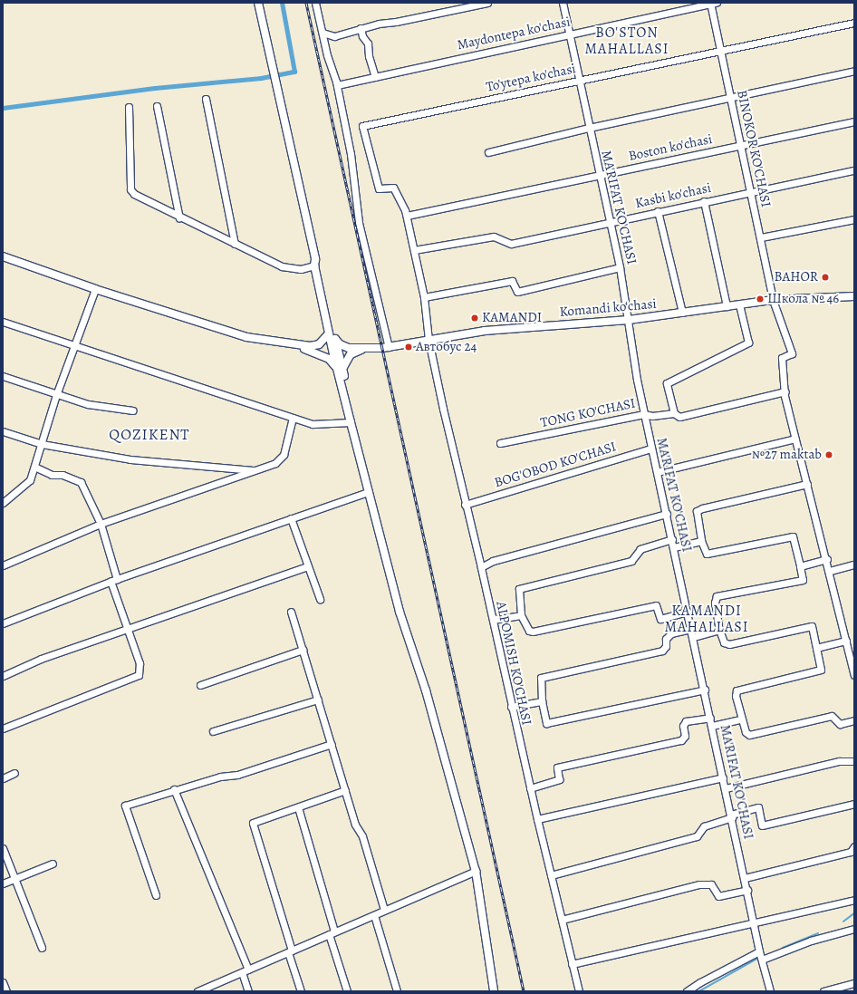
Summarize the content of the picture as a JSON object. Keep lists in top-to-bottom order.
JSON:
{
  "streets": {
    "main road": ["Komandi ko‘chasi"],
    "street": [
      "Maydontepa ko'chasi",
      "To'ytepa ko'chasi",
      "Boston ko'chasi",
      "BINOKOR KO'CHASI",
      "Kasbi ko'chasi",
      "MA'RIFAT KO'CHASI",
      "TONG KO'CHASI",
      "BOG'OBOD KO'CHASI",
      "ALPOMISH KO'CHASI"
    ]
  },
  "crossings": [
    ["Maydontepa ko'chasi", "BINOKOR KO'CHASI"],
    ["Maydontepa ko'chasi", "MA'RIFAT KO'CHASI"],
    ["To'ytepa ko'chasi", "BINOKOR KO'CHASI"],
    ["To'ytepa ko'chasi", "MA'RIFAT KO'CHASI"],
    ["To'ytepa ko'chasi", "ALPOMISH KO'CHASI"],
    ["Boston ko'chasi", "BINOKOR KO'CHASI"],
    ["Boston ko'chasi", "MA'RIFAT KO'CHASI"],
    ["Boston ko'chasi", "ALPOMISH KO'CHASI"],
    ["BINOKOR KO'CHASI", "Kasbi ko'chasi"],
    ["BINOKOR KO'CHASI", "Komandi ko‘chasi"],
    ["BINOKOR KO'CHASI", "TONG KO'CHASI"],
    ["Kasbi ko'chasi", "MA'RIFAT KO'CHASI"],
    ["Kasbi ko'chasi", "ALPOMISH KO'CHASI"],
    ["MA'RIFAT KO'CHASI", "Komandi ko‘chasi"],
    ["MA'RIFAT KO'CHASI", "TONG KO'CHASI"],
    ["MA'RIFAT KO'CHASI", "BOG'OBOD KO'CHASI"],
    ["Komandi ko‘chasi", "ALPOMISH KO'CHASI"],
    ["BOG'OBOD KO'CHASI", "ALPOMISH KO'CHASI"]
  ],
  "districts": ["BO'STON MAHALLASI", "QOZIKENT", "KAMANDI MAHALLASI"],
  "places": [
    "BAHOR",
    "Школа № 46",
    "KAMANDI",
    "Автобус 24",
    "№27 maktab"
  ]
}
